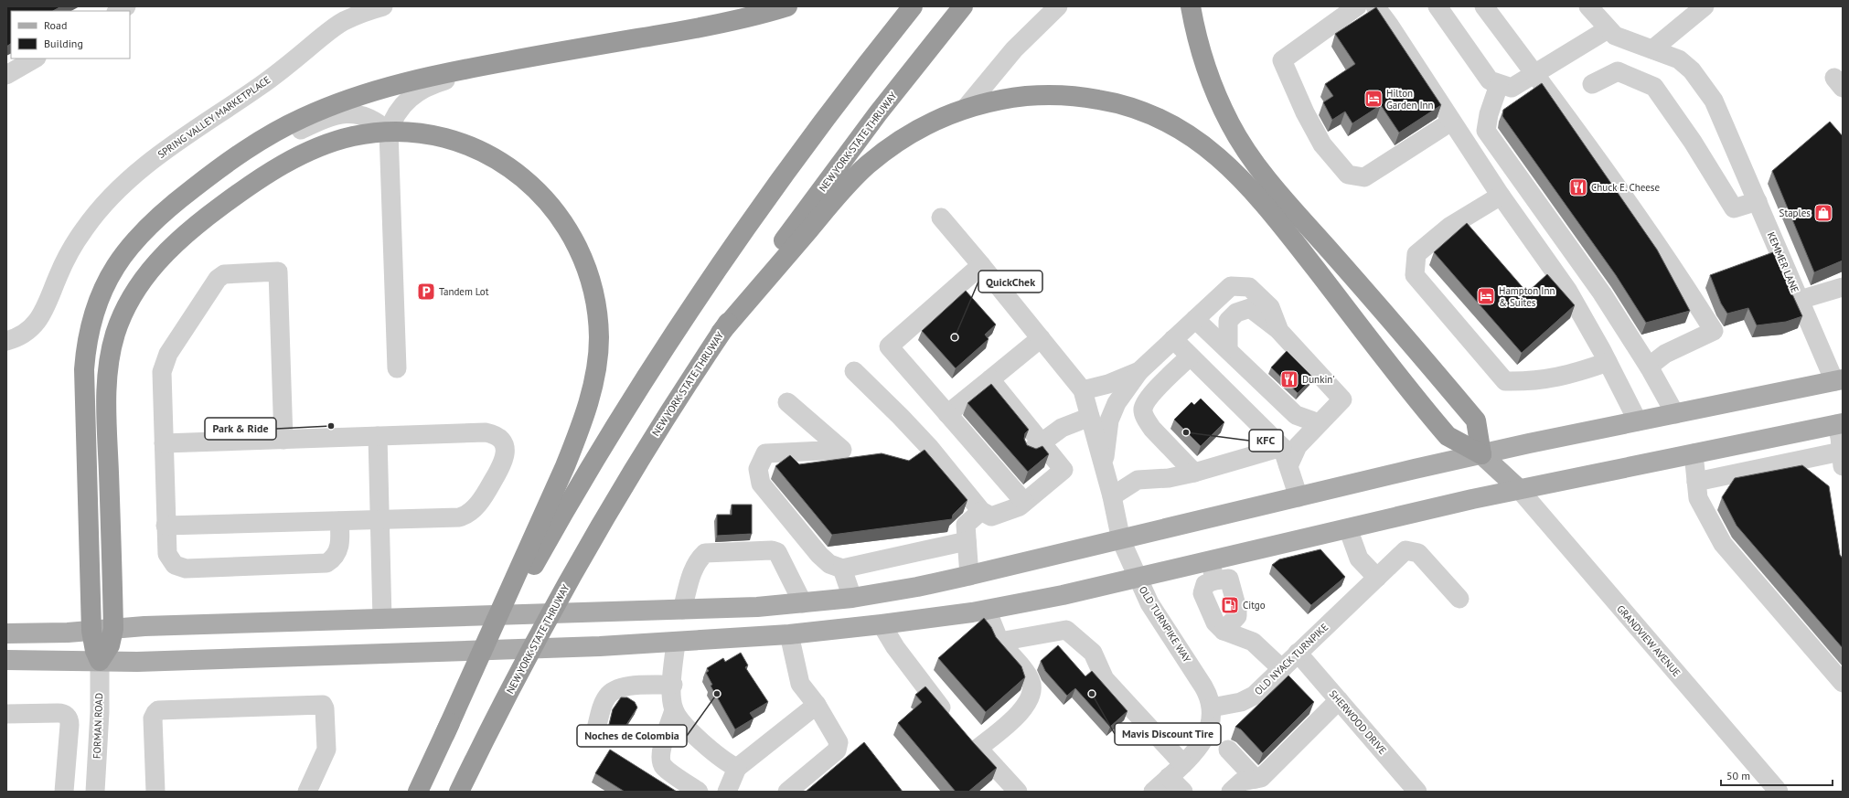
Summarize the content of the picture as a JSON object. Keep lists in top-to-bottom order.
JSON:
{
  "streets": {
    "highway": ["NEW YORK STATE THRUWAY"],
    "street": [
      "SPRING VALLEY MARKETPLACE",
      "KEMMER LANE",
      "OLD TURNPIKE WAY",
      "GRANDVIEW AVENUE",
      "OLD NYACK TURNPIKE",
      "SHERWOOD DRIVE",
      "FORMAN ROAD"
    ]
  },
  "crossings": [
    ["OLD TURNPIKE WAY", "OLD NYACK TURNPIKE"],
    ["OLD NYACK TURNPIKE", "SHERWOOD DRIVE"]
  ],
  "places": {
    "hotel": ["Hilton Garden Inn", "Hampton Inn & Suites"],
    "restaurant": ["Chuck E. Cheese", "Dunkin'"],
    "shop": ["Staples"],
    "parking": ["Tandem Lot"],
    "other": [
      "QuickChek",
      "Park & Ride",
      "KFC",
      "Noches de Colombia",
      "Mavis Discount Tire"
    ],
    "fuel station": ["Citgo"]
  },
  "legend": ["Road", "Building"],
  "scale_bar": "50 m"
}
